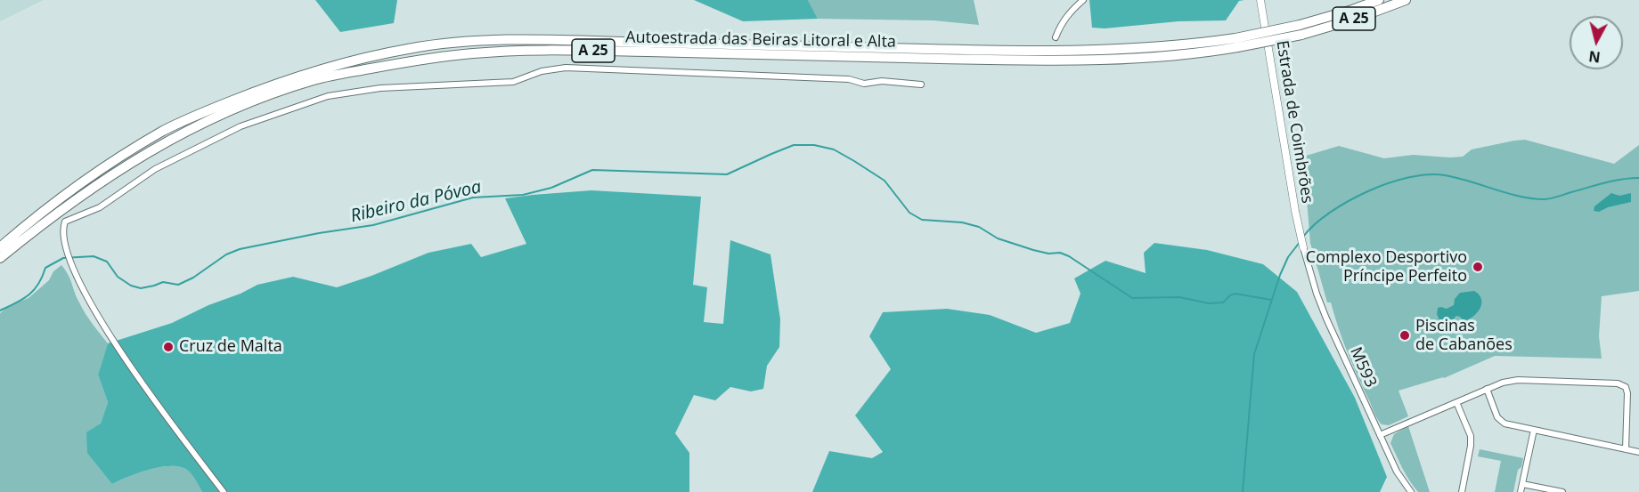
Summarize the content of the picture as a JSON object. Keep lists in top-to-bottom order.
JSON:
{
  "streets": {
    "highway": ["A 25", "Autoestrada das Beiras Litoral e Alta"],
    "street": ["Estrada de Coimbrões", "M593"]
  },
  "crossings": [
    ["Estrada de Coimbrões", "M593"]
  ],
  "water": ["Ribeiro da Póvoa"],
  "places": ["Complexo Desportivo Príncipe Perfeito", "Piscinas de Cabanões", "Cruz de Malta"],
  "north": "bottom"
}
